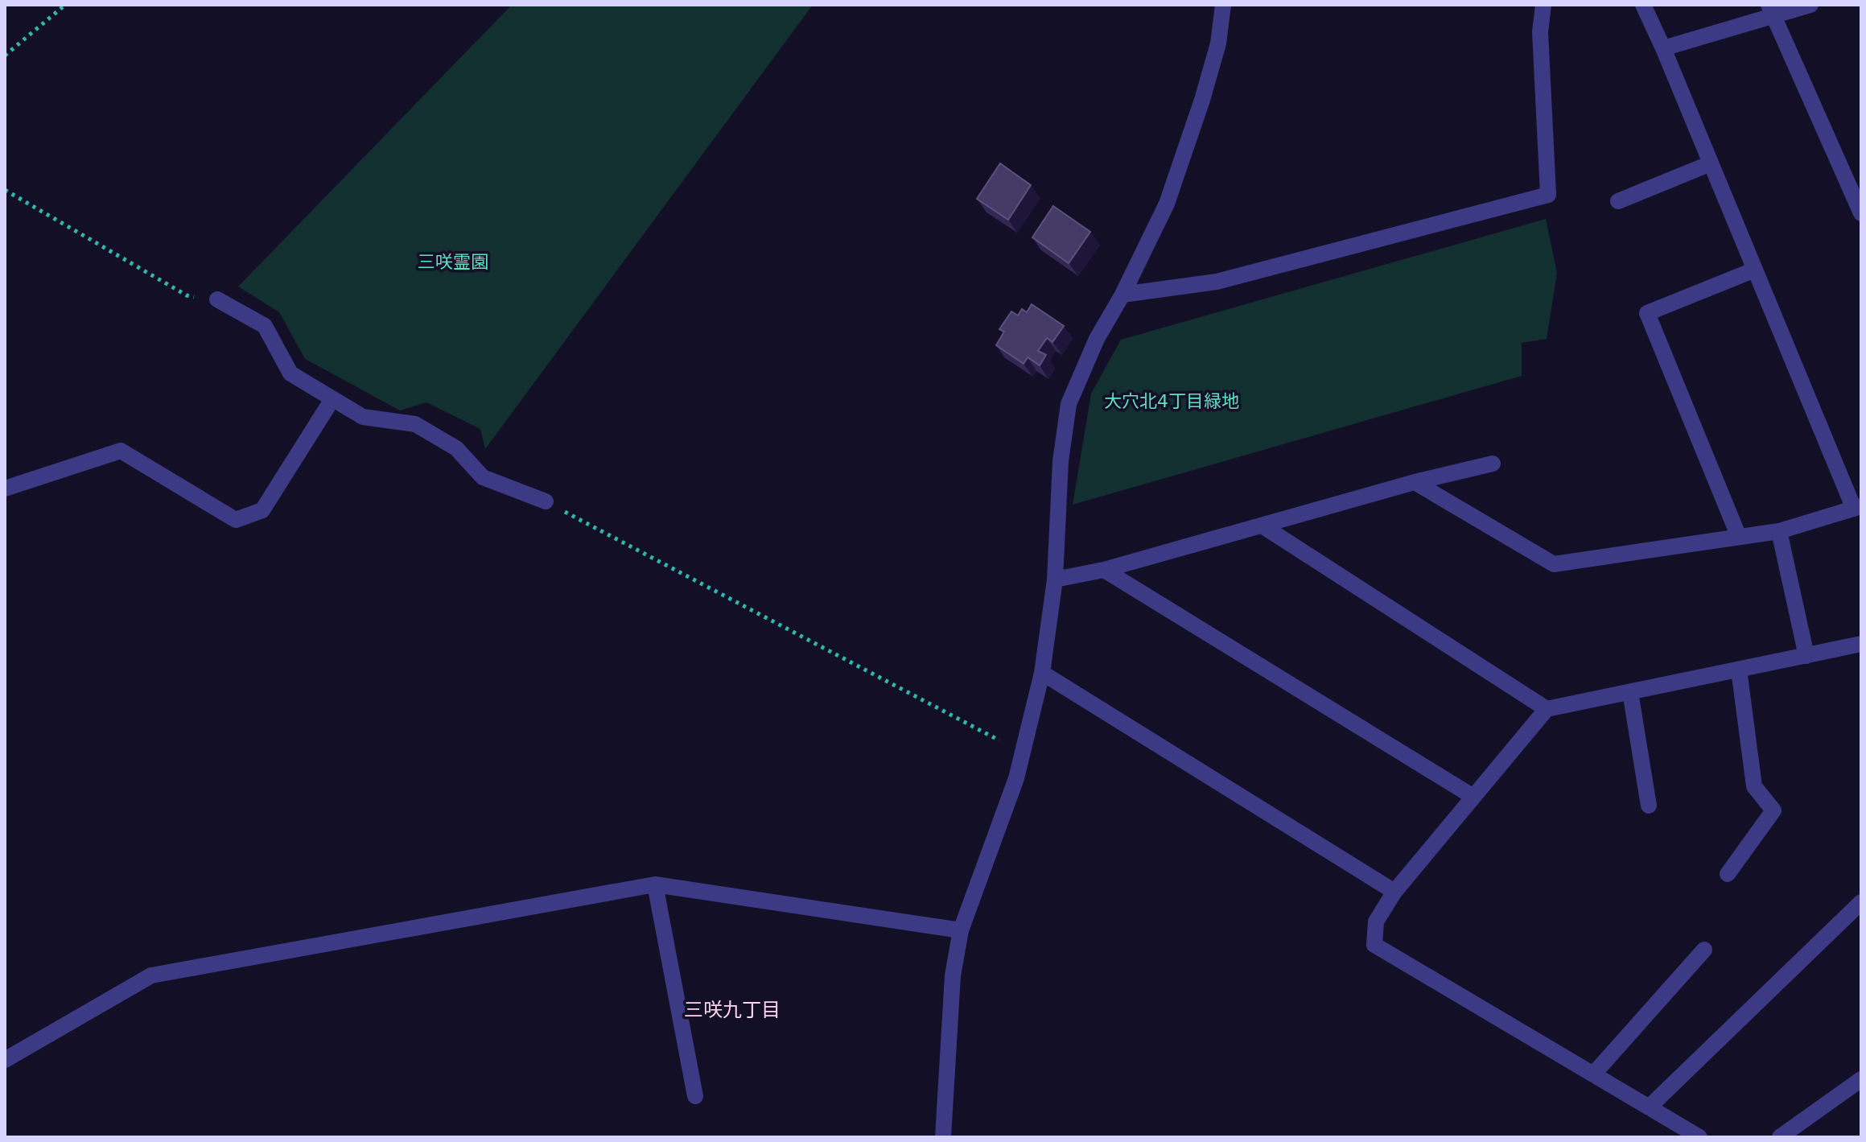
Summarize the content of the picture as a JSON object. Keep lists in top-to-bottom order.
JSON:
{
  "districts": ["三咲九丁目"],
  "parks": ["三咲霊園", "大穴北4丁目緑地"]
}
